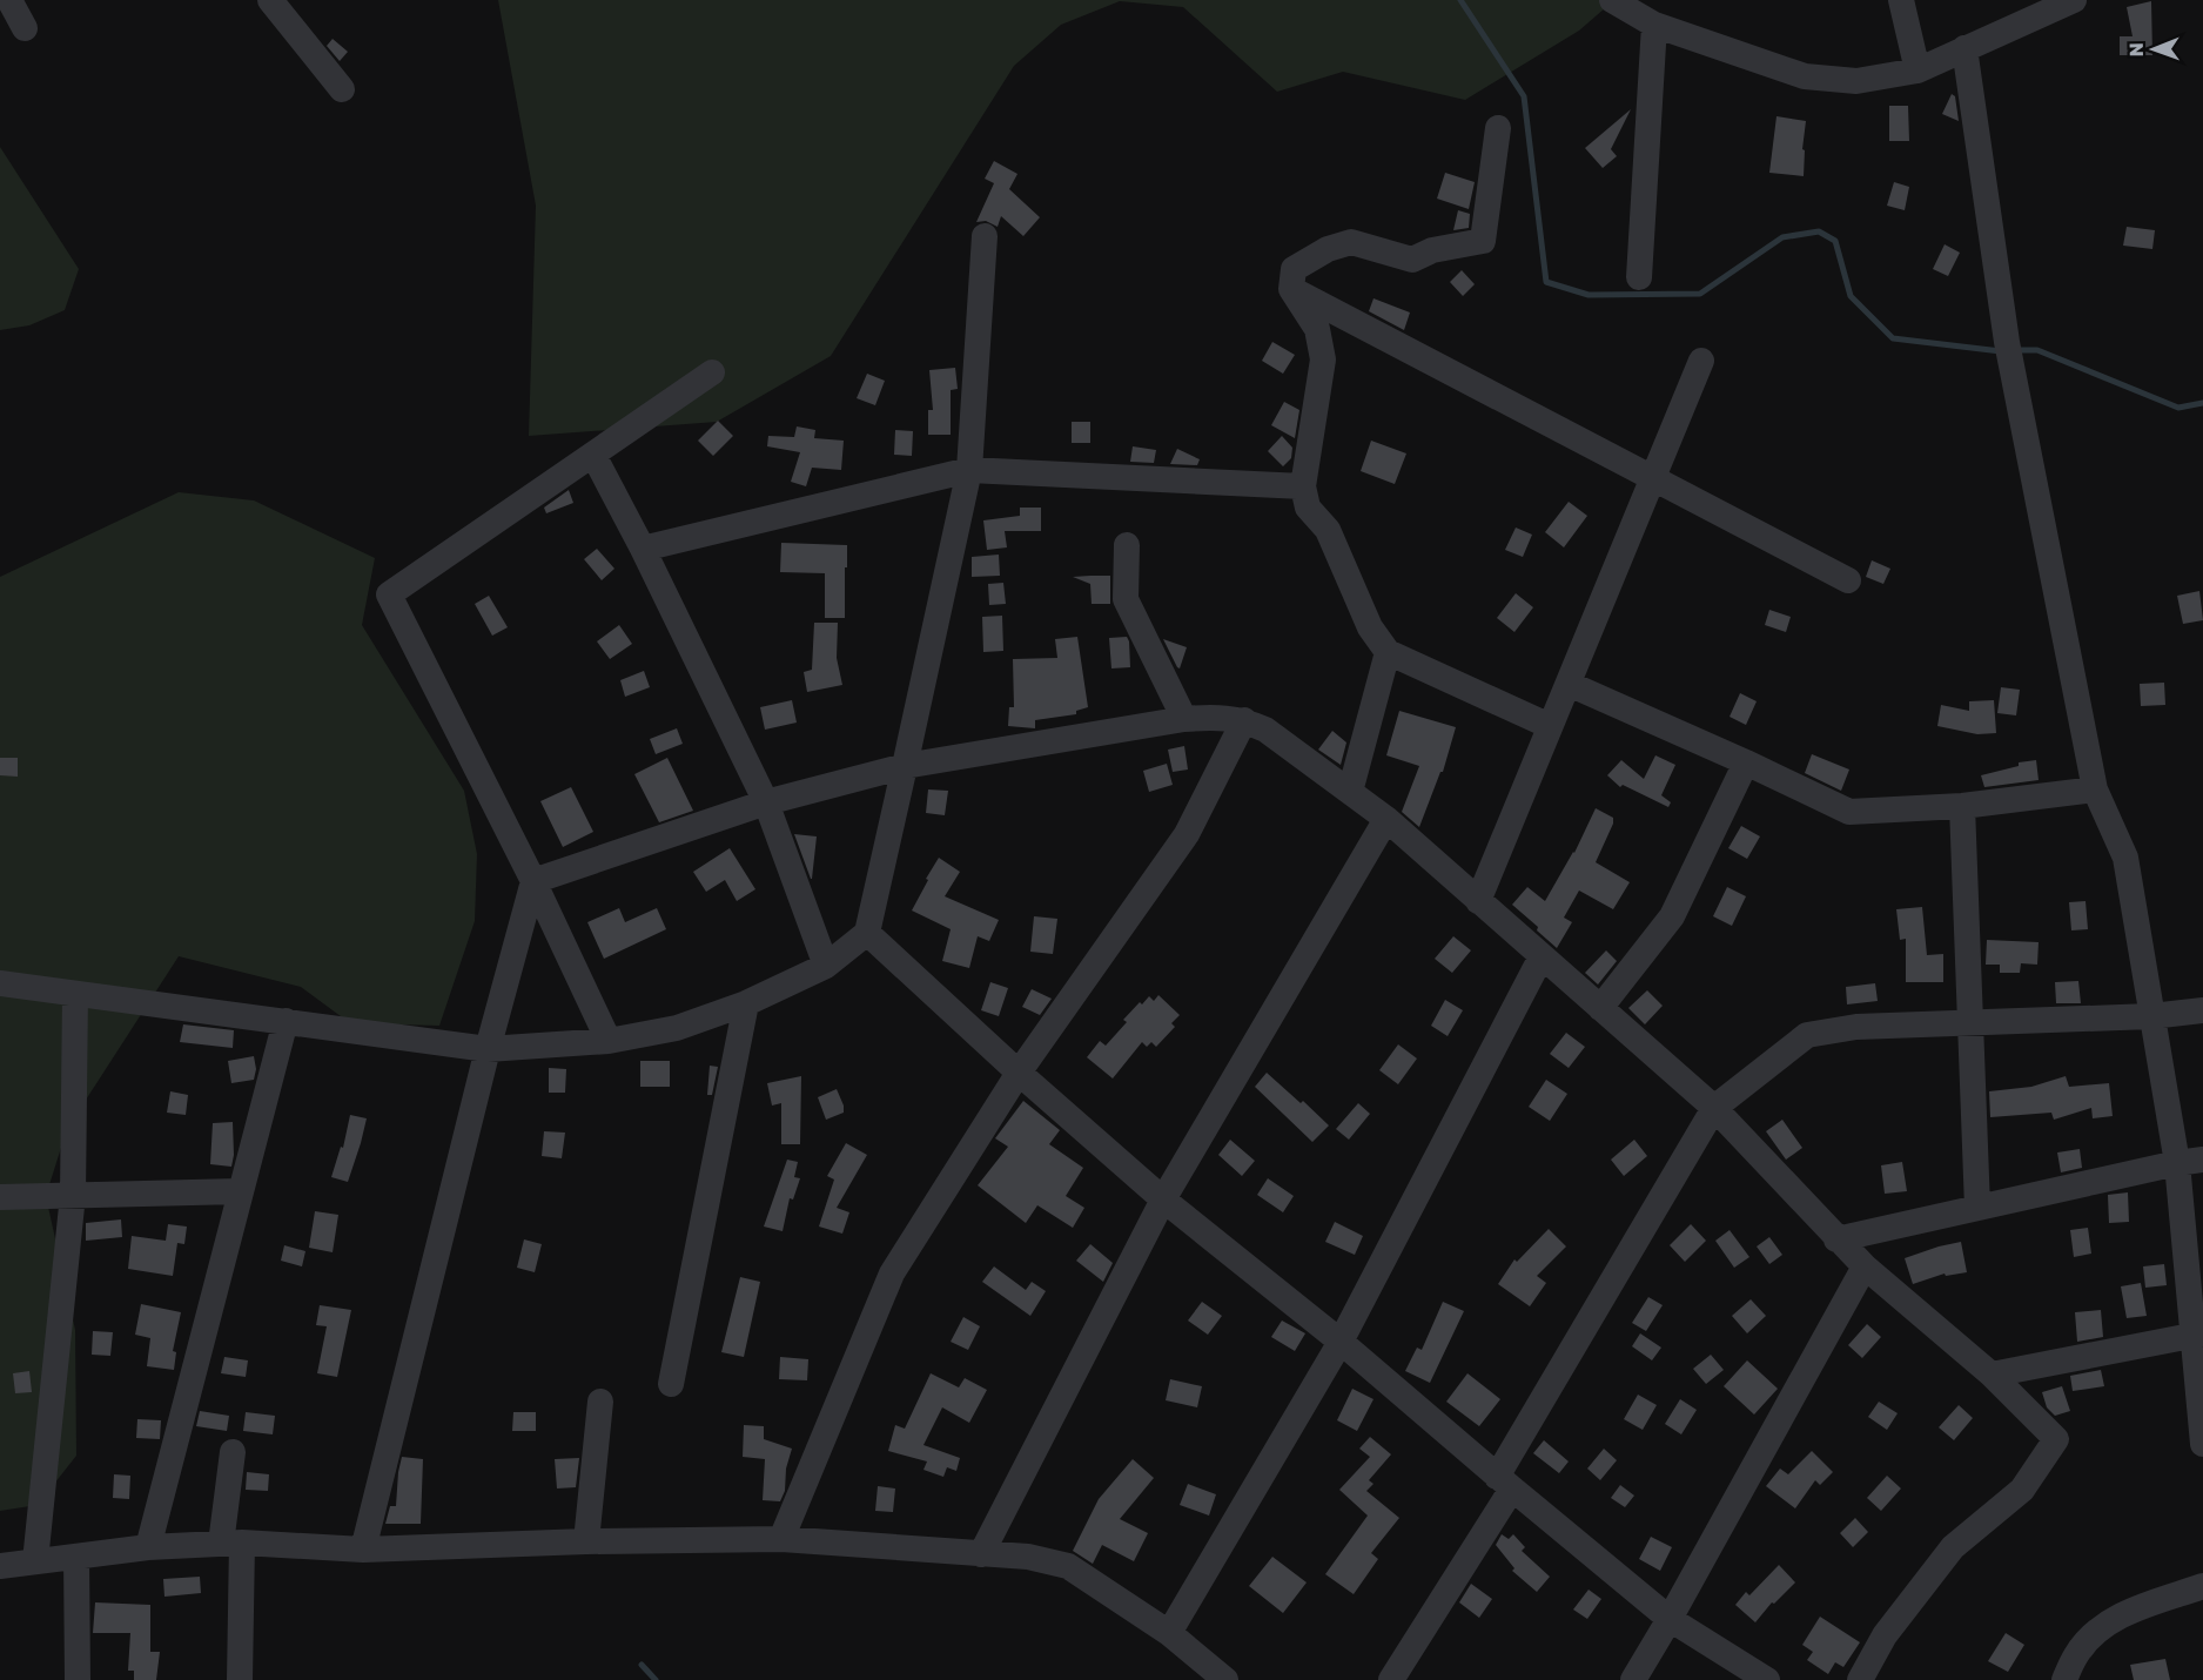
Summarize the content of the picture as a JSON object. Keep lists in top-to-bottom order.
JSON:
{
  "north": "left"
}
